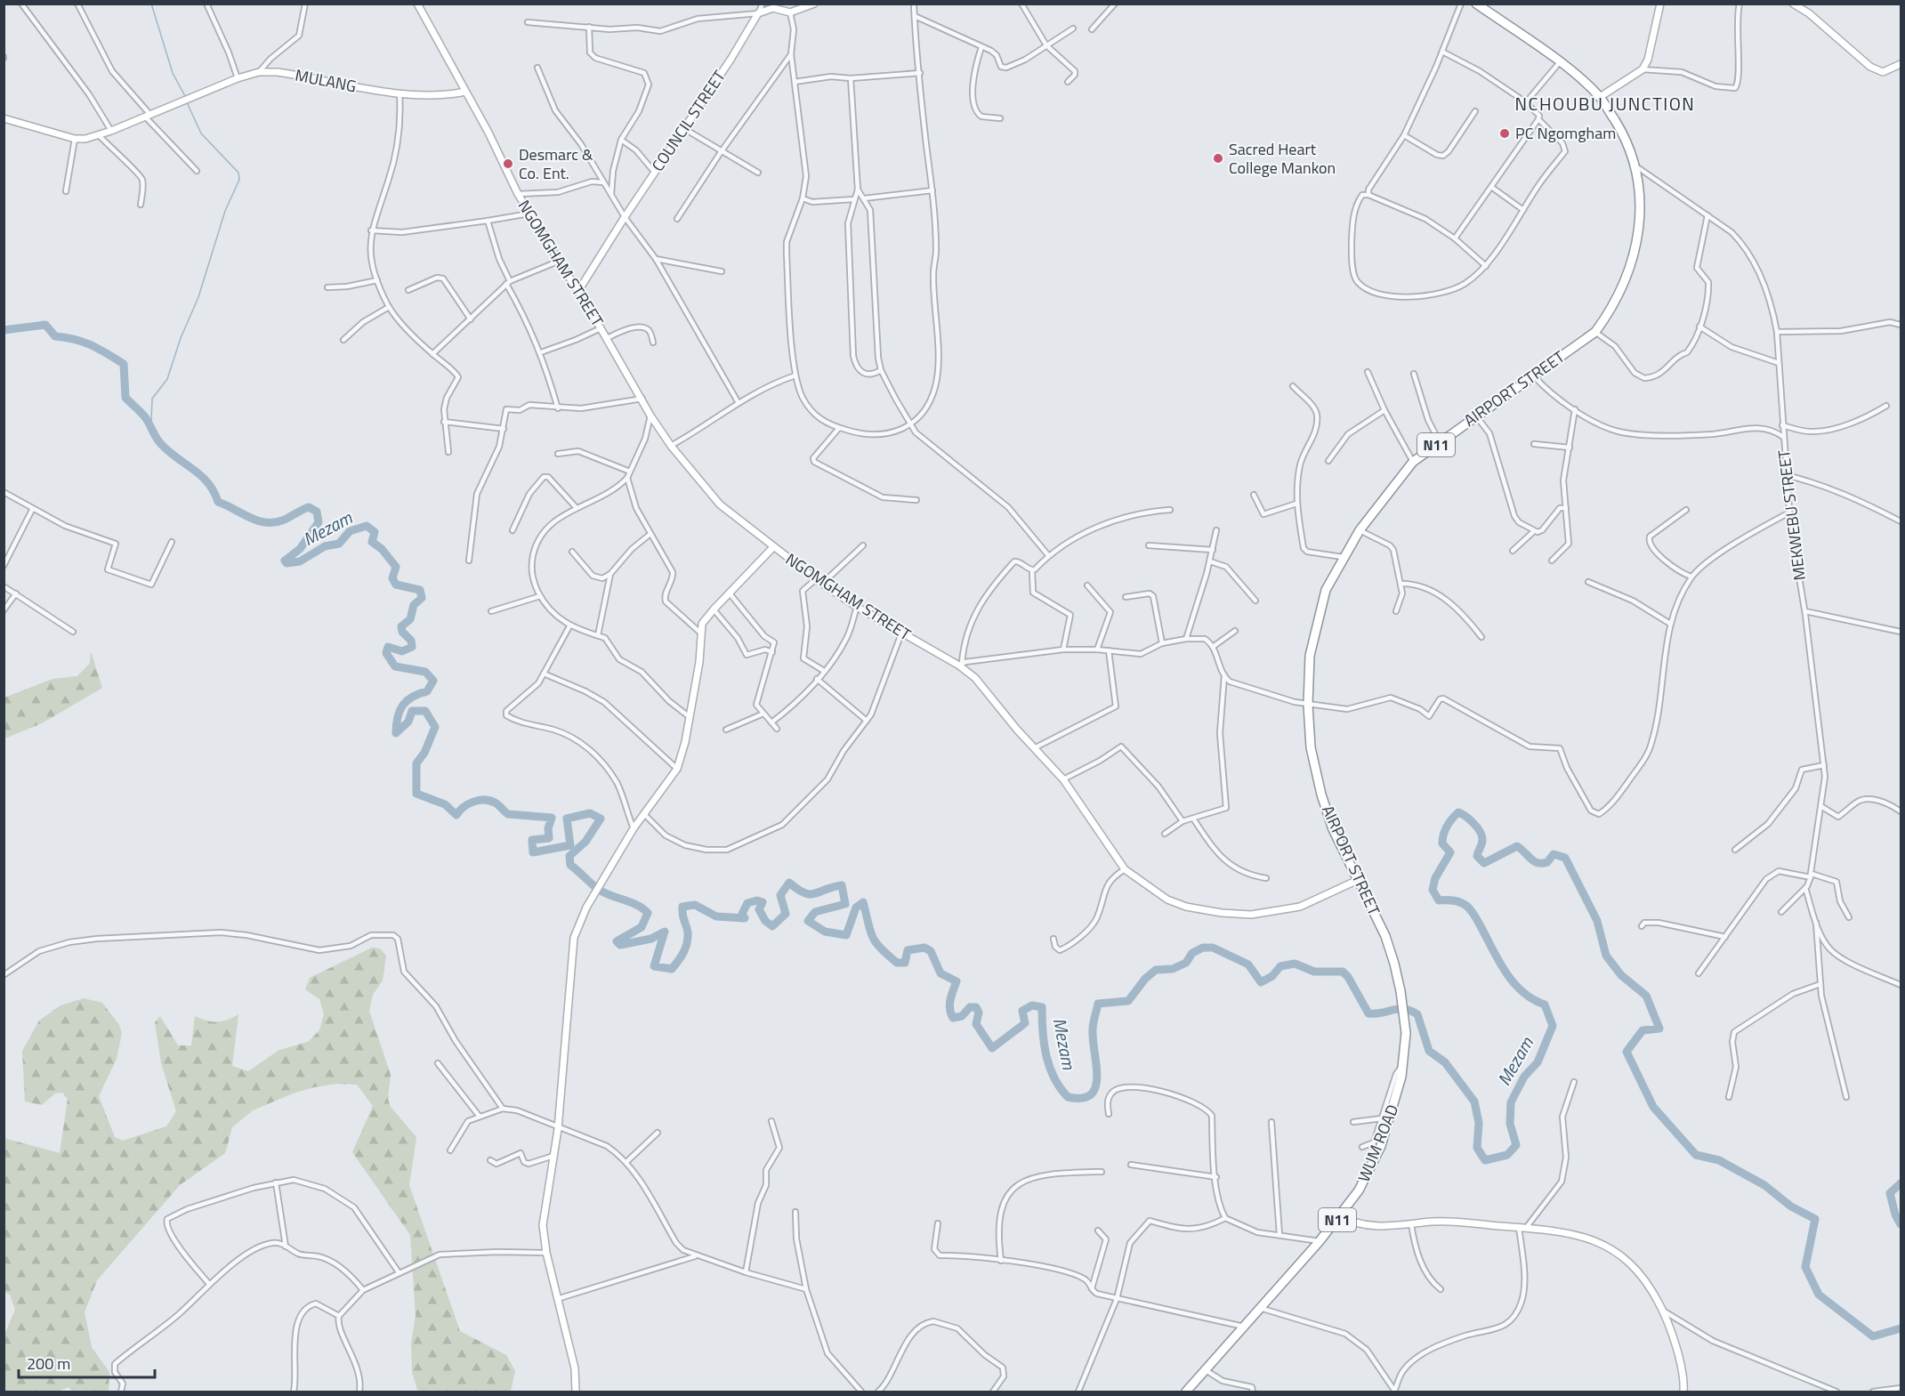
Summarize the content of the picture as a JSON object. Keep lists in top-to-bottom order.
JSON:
{
  "streets": {
    "highway": ["AIRPORT STREET", "N11", "WUM ROAD"],
    "street": [
      "MULANG",
      "COUNCIL STREET",
      "NGOMGHAM STREET",
      "MEKWEBU STREET"
    ]
  },
  "crossings": [
    ["MULANG", "NGOMGHAM STREET"],
    ["COUNCIL STREET", "NGOMGHAM STREET"],
    ["NGOMGHAM STREET", "AIRPORT STREET"],
    ["AIRPORT STREET", "MEKWEBU STREET"],
    ["AIRPORT STREET", "WUM ROAD"]
  ],
  "districts": ["NCHOUBU JUNCTION"],
  "water": ["Mezam"],
  "places": ["PC Ngomgham", "Sacred Heart College Mankon", "Desmarc & Co. Ent."],
  "scale_bar": "200 m"
}
